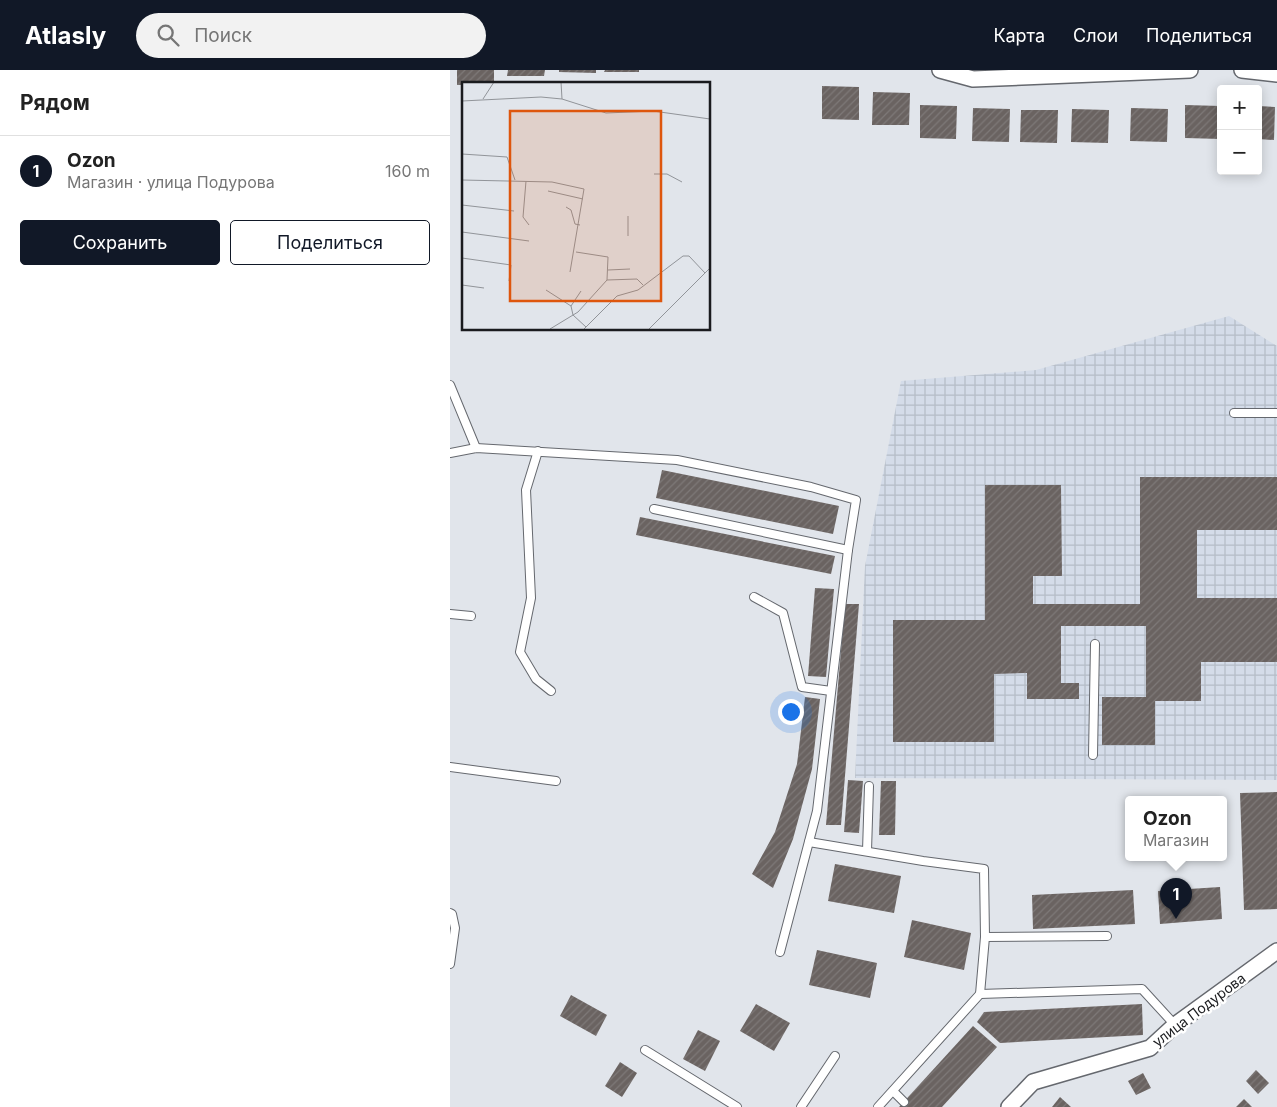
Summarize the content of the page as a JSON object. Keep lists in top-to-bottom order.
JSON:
{
  "streets": {
    "street": ["улица Подурова"]
  },
  "page": {
    "header": "Atlasly",
    "search": "Поиск",
    "nav": ["Карта", "Слои", "Поделиться"],
    "heading": "Рядом",
    "map_buttons": ["+", "−"],
    "list": [
      {
        "mark": "1",
        "name": "Ozon",
        "note": "Магазин · улица Подурова",
        "value": "160 m"
      }
    ],
    "buttons": ["Сохранить", "Поделиться"],
    "popup": ["Ozon", "Магазин"],
    "pins": "1"
  }
}
